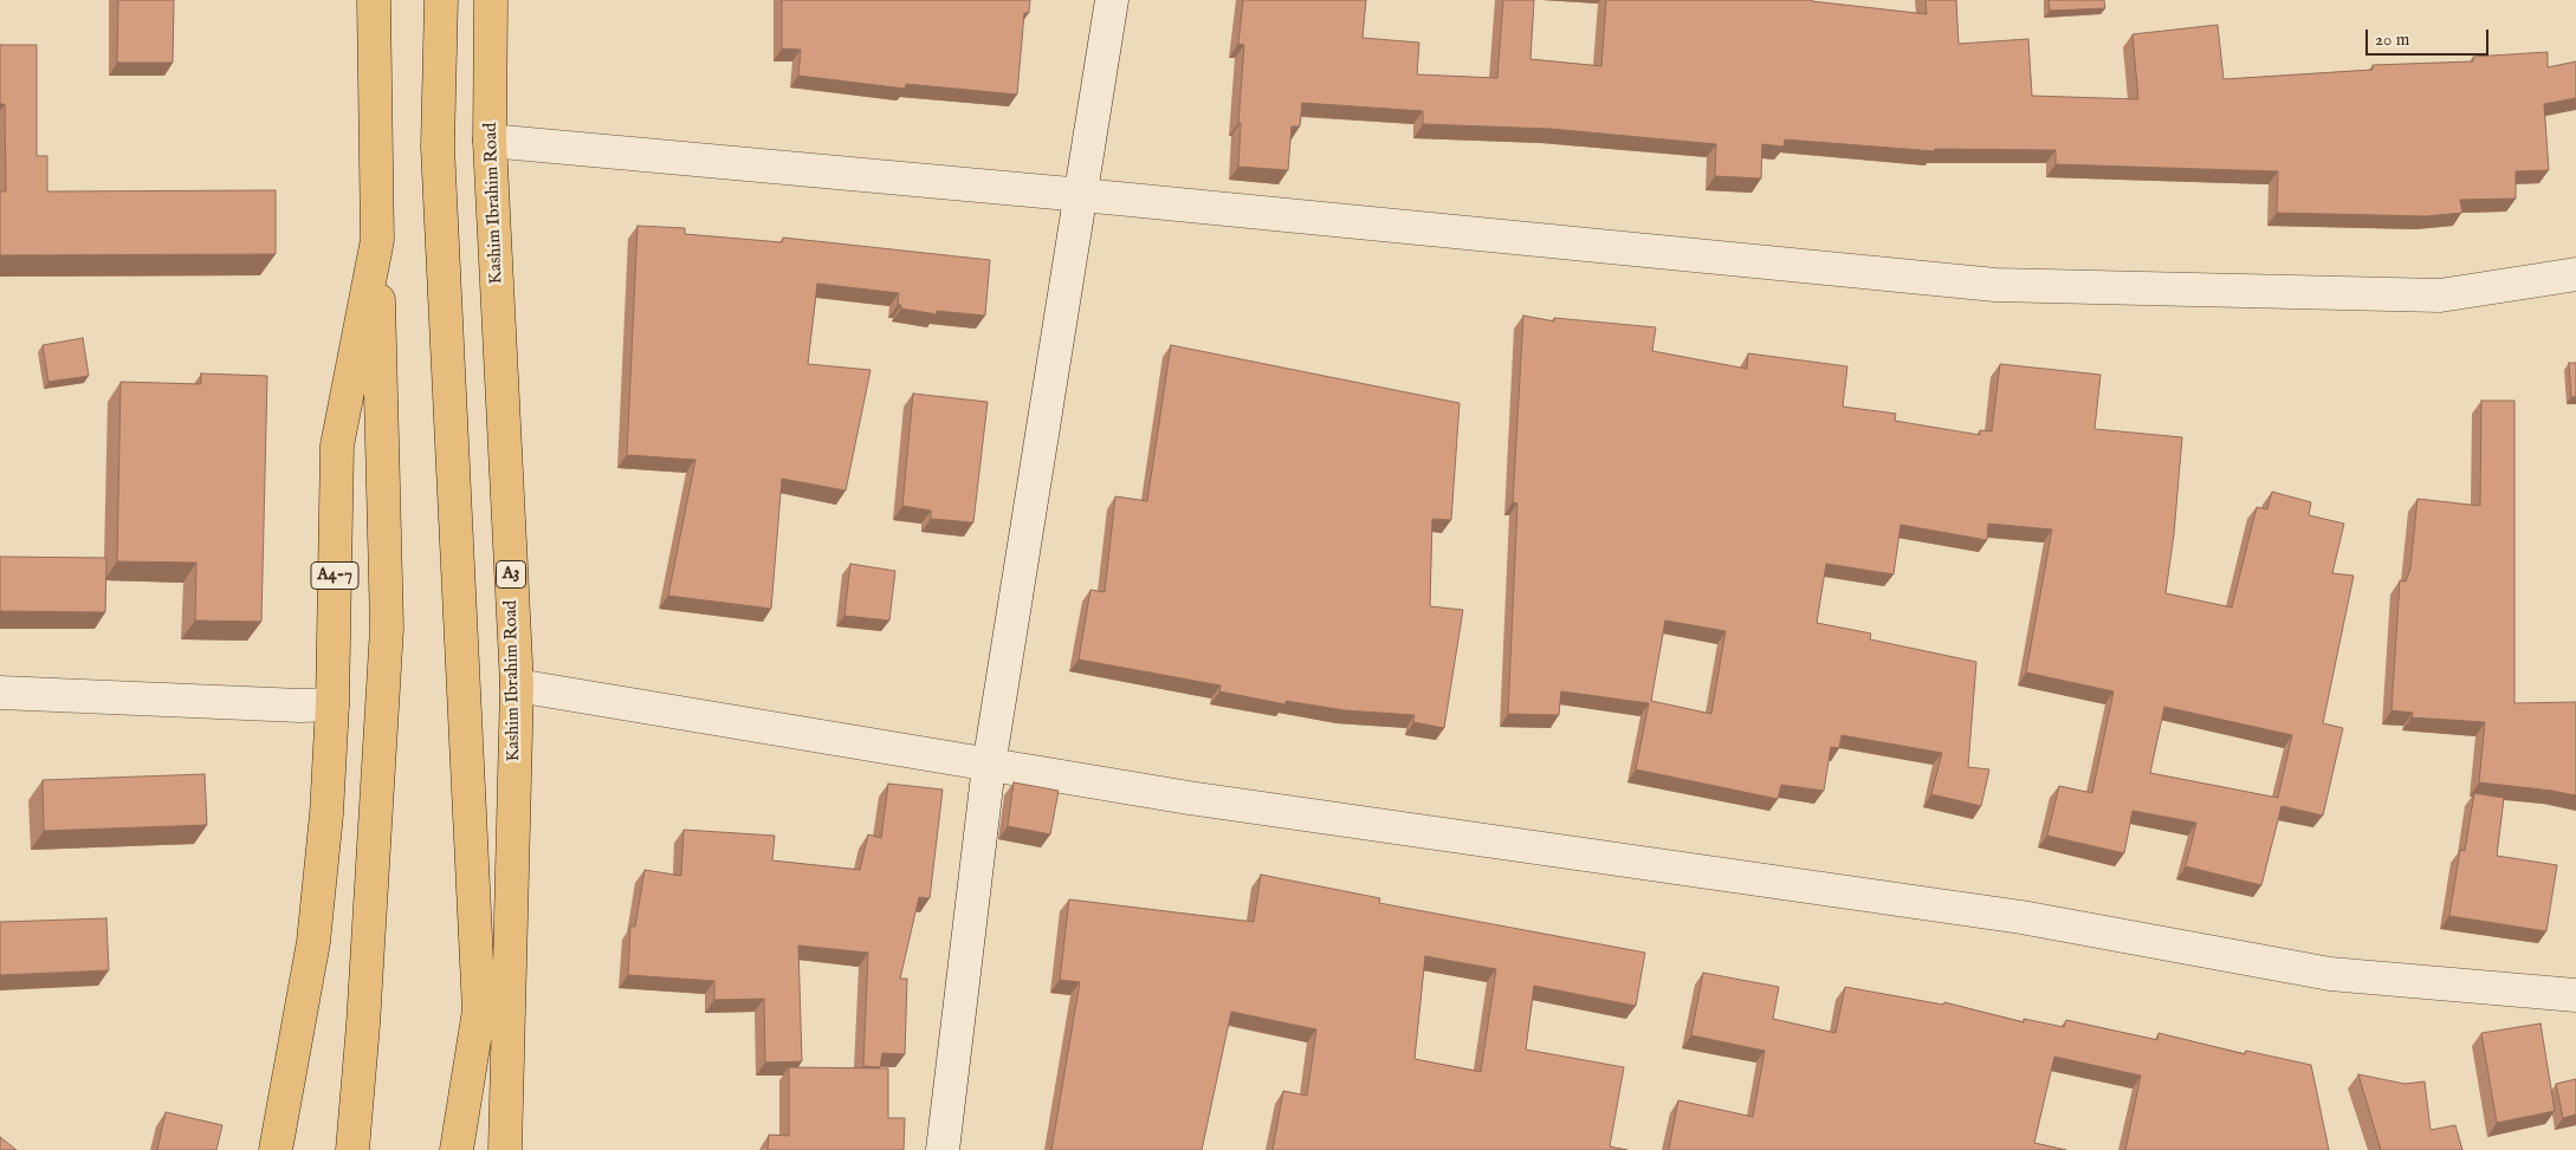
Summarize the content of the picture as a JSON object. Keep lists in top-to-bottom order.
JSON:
{
  "streets": {
    "highway": ["Kashim Ibrahim Road", "A3", "A4-7"]
  },
  "scale_bar": "20 m"
}
